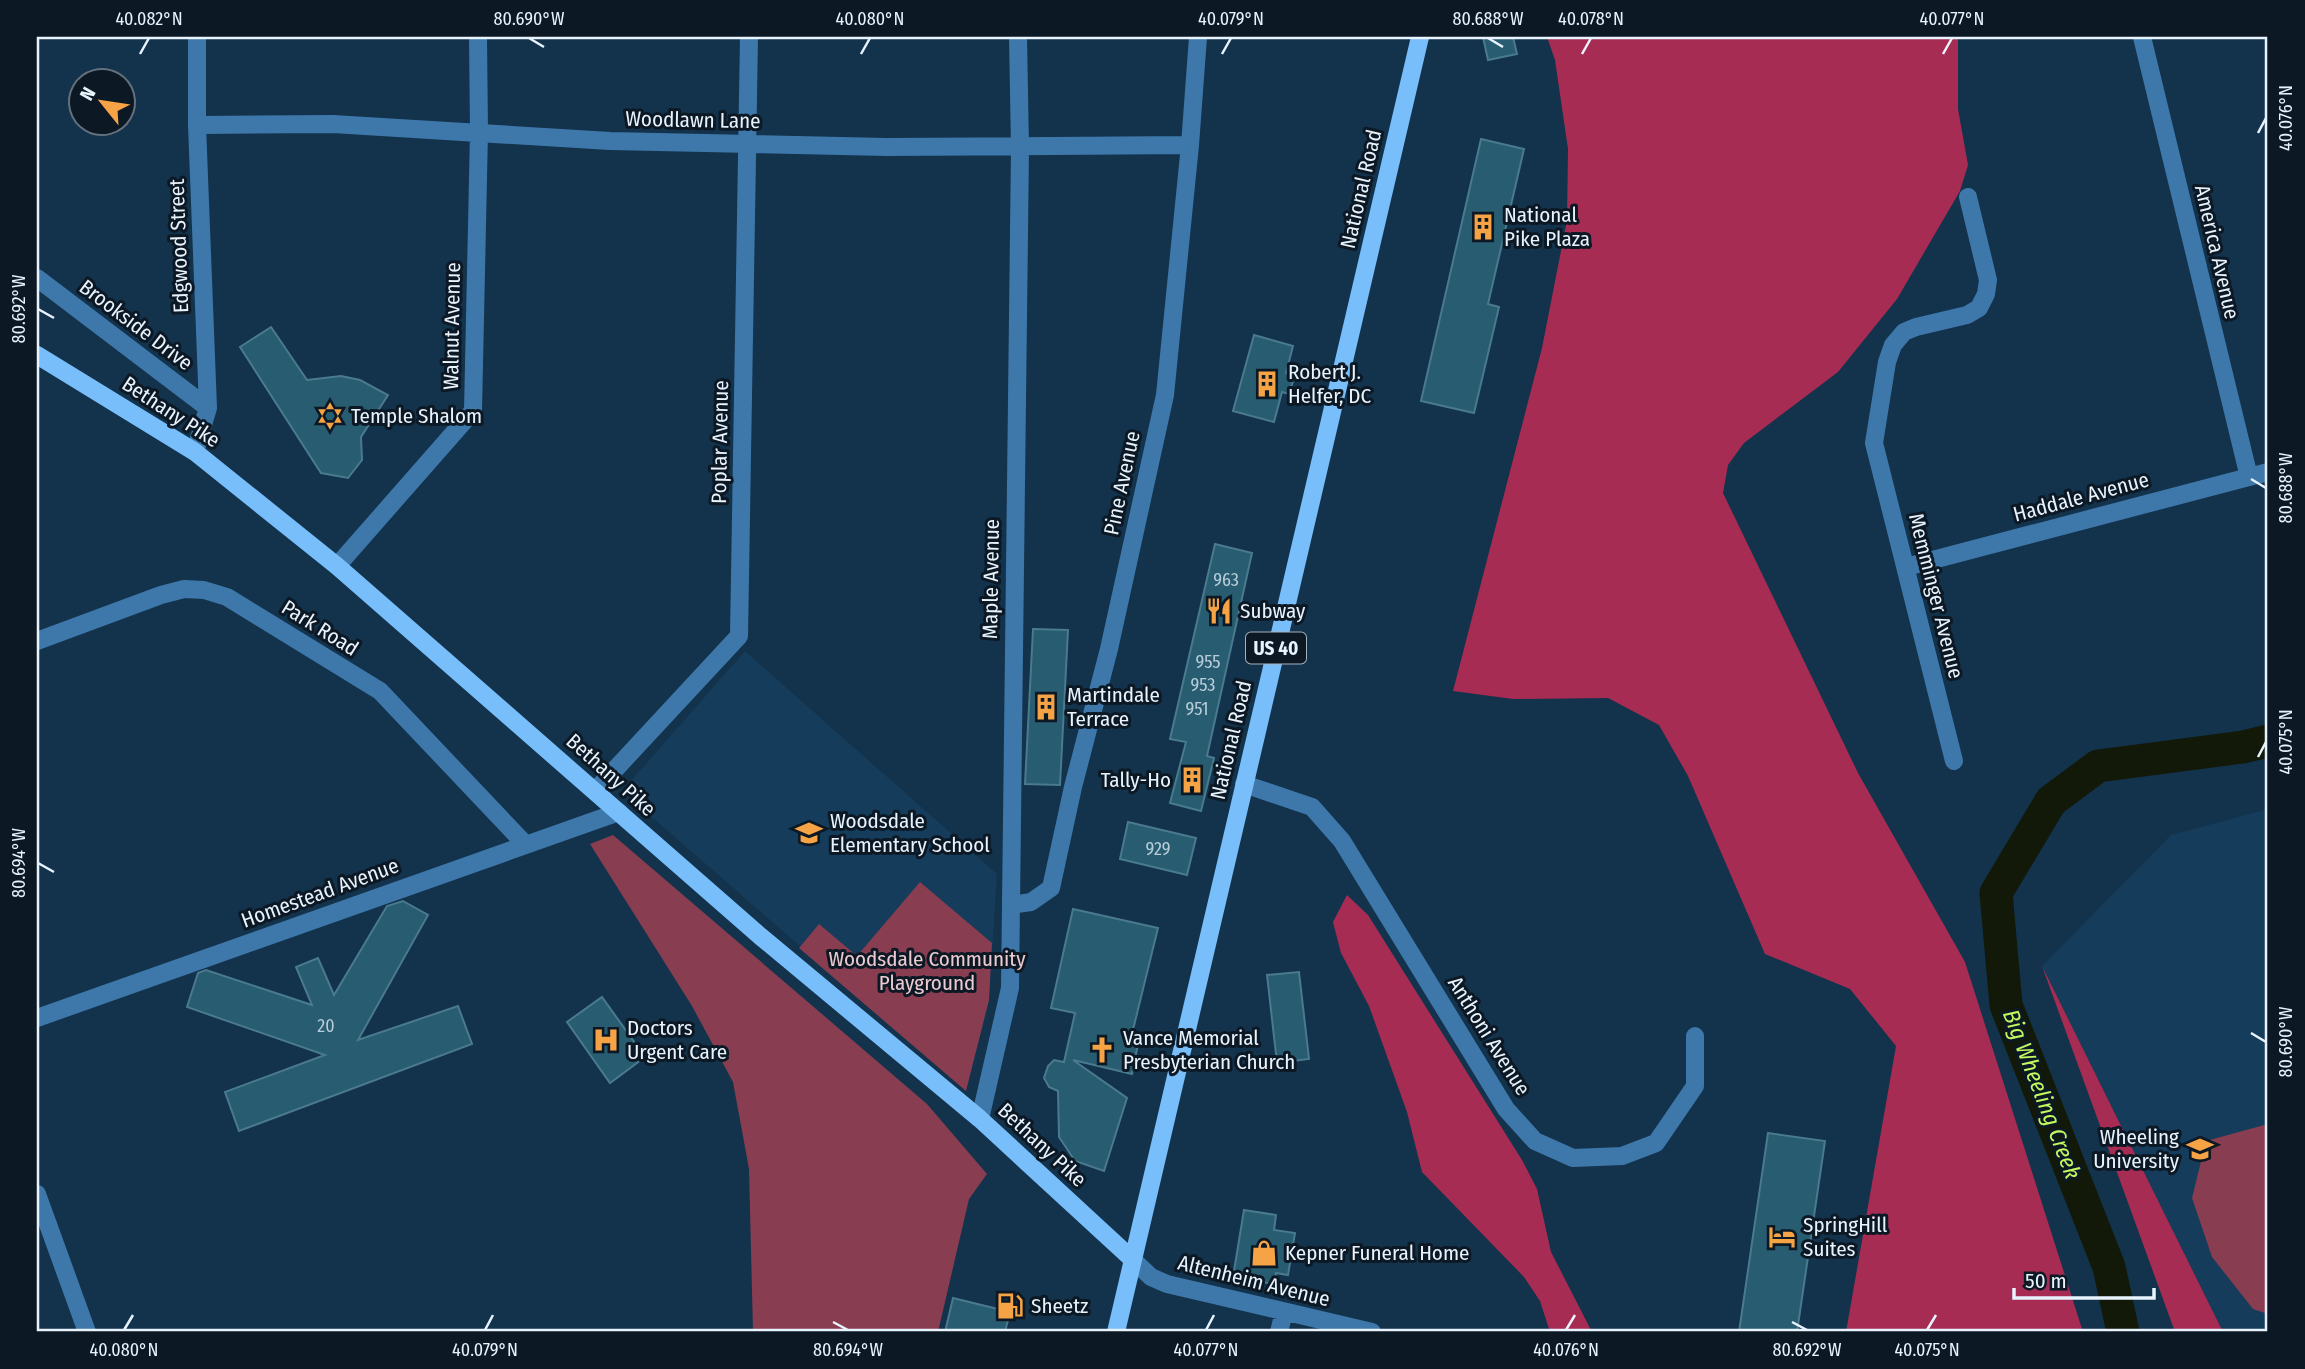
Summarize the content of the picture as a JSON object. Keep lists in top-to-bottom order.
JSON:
{
  "streets": {
    "main road": ["National Road", "Bethany Pike", "US 40"],
    "street": [
      "Woodlawn Lane",
      "Edgwood Street",
      "America Avenue",
      "Brookside Drive",
      "Walnut Avenue",
      "Poplar Avenue",
      "Pine Avenue",
      "Haddale Avenue",
      "Maple Avenue",
      "Memminger Avenue",
      "Park Road",
      "Homestead Avenue",
      "Anthoni Avenue",
      "Altenheim Avenue"
    ]
  },
  "crossings": [
    ["Woodlawn Lane", "Edgwood Street"],
    ["Woodlawn Lane", "Walnut Avenue"],
    ["Woodlawn Lane", "Poplar Avenue"],
    ["Woodlawn Lane", "Pine Avenue"],
    ["Woodlawn Lane", "Maple Avenue"],
    ["National Road", "Bethany Pike"],
    ["National Road", "Anthoni Avenue"],
    ["National Road", "Altenheim Avenue"],
    ["Edgwood Street", "Brookside Drive"],
    ["Edgwood Street", "Bethany Pike"],
    ["America Avenue", "Haddale Avenue"],
    ["Walnut Avenue", "Bethany Pike"],
    ["Bethany Pike", "Poplar Avenue"],
    ["Bethany Pike", "Maple Avenue"],
    ["Bethany Pike", "Homestead Avenue"],
    ["Bethany Pike", "Altenheim Avenue"],
    ["Pine Avenue", "Maple Avenue"],
    ["Haddale Avenue", "Memminger Avenue"],
    ["Park Road", "Homestead Avenue"]
  ],
  "water": ["Big Wheeling Creek"],
  "parks": ["Woodsdale Community Playground"],
  "places": {
    "building": [
      "National Pike Plaza",
      "Robert J. Helfer, DC",
      "Martindale Terrace",
      "Tally-Ho"
    ],
    "synagogue": ["Temple Shalom"],
    "restaurant": ["Subway"],
    "school or university": ["Woodsdale Elementary School", "Wheeling University"],
    "hospital": ["Doctors Urgent Care"],
    "church": ["Vance Memorial Presbyterian Church"],
    "hotel": ["SpringHill Suites"],
    "shop": ["Kepner Funeral Home"],
    "fuel station": ["Sheetz"]
  },
  "house_numbers": [
    "963",
    "955",
    "953",
    "951",
    "929",
    "20"
  ],
  "scale_bar": "50 m",
  "north": "top left",
  "coordinates": [
    "40.082°N",
    "80.690°W",
    "40.080°N",
    "40.079°N",
    "80.688°W",
    "40.078°N",
    "40.077°N",
    "40.076°N",
    "80.692°W",
    "40.075°N",
    "80.694°W"
  ]
}
